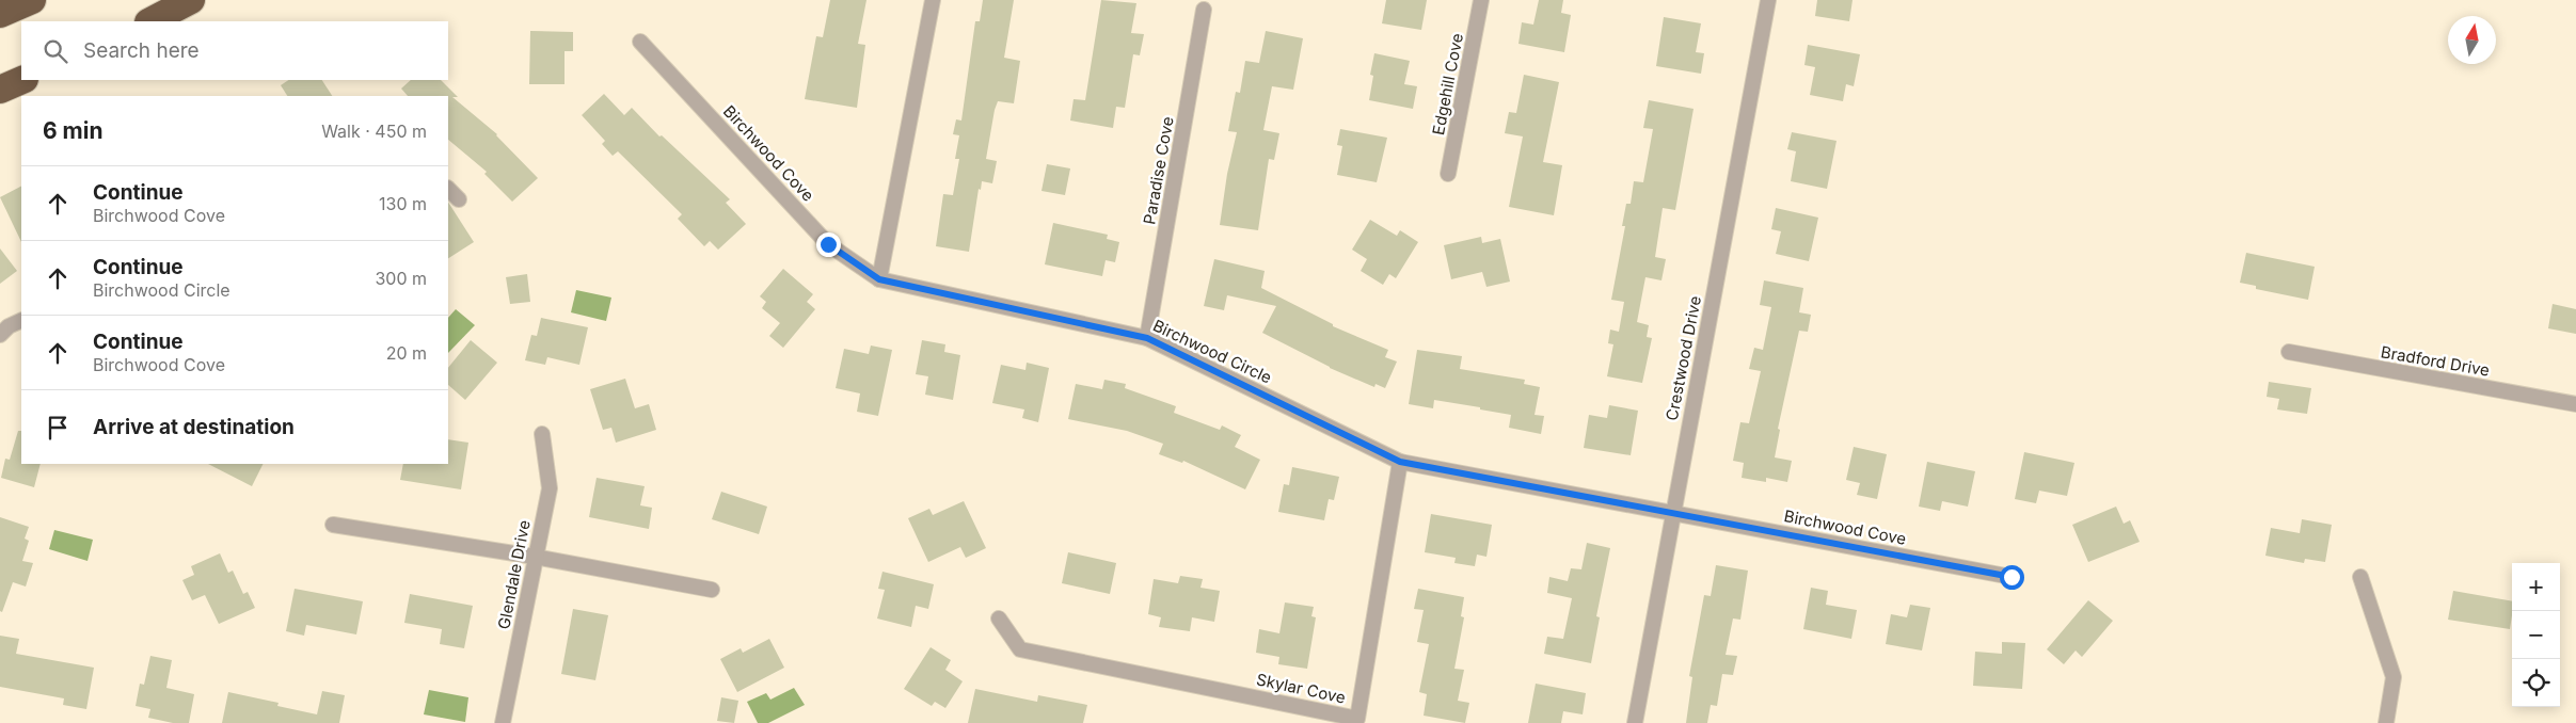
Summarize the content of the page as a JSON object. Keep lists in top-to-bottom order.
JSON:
{
  "streets": {
    "street": [
      "Edgehill Cove",
      "Birchwood Cove",
      "Paradise Cove",
      "Birchwood Circle",
      "Crestwood Drive",
      "Bradford Drive",
      "Glendale Drive",
      "Skylar Cove"
    ]
  },
  "crossings": [
    ["Birchwood Cove", "Birchwood Circle"],
    ["Birchwood Cove", "Crestwood Drive"],
    ["Paradise Cove", "Birchwood Circle"],
    ["Birchwood Circle", "Crestwood Drive"],
    ["Birchwood Circle", "Skylar Cove"]
  ],
  "north": "top",
  "page": {
    "search": "Search here",
    "heading": ["6 min", "Walk · 450 m"],
    "list": [
      ["Continue", "Birchwood Cove", "130 m"],
      ["Continue", "Birchwood Circle", "300 m"],
      ["Continue", "Birchwood Cove", "20 m"],
      "Arrive at destination"
    ],
    "map_buttons": ["+", "−"]
  }
}
